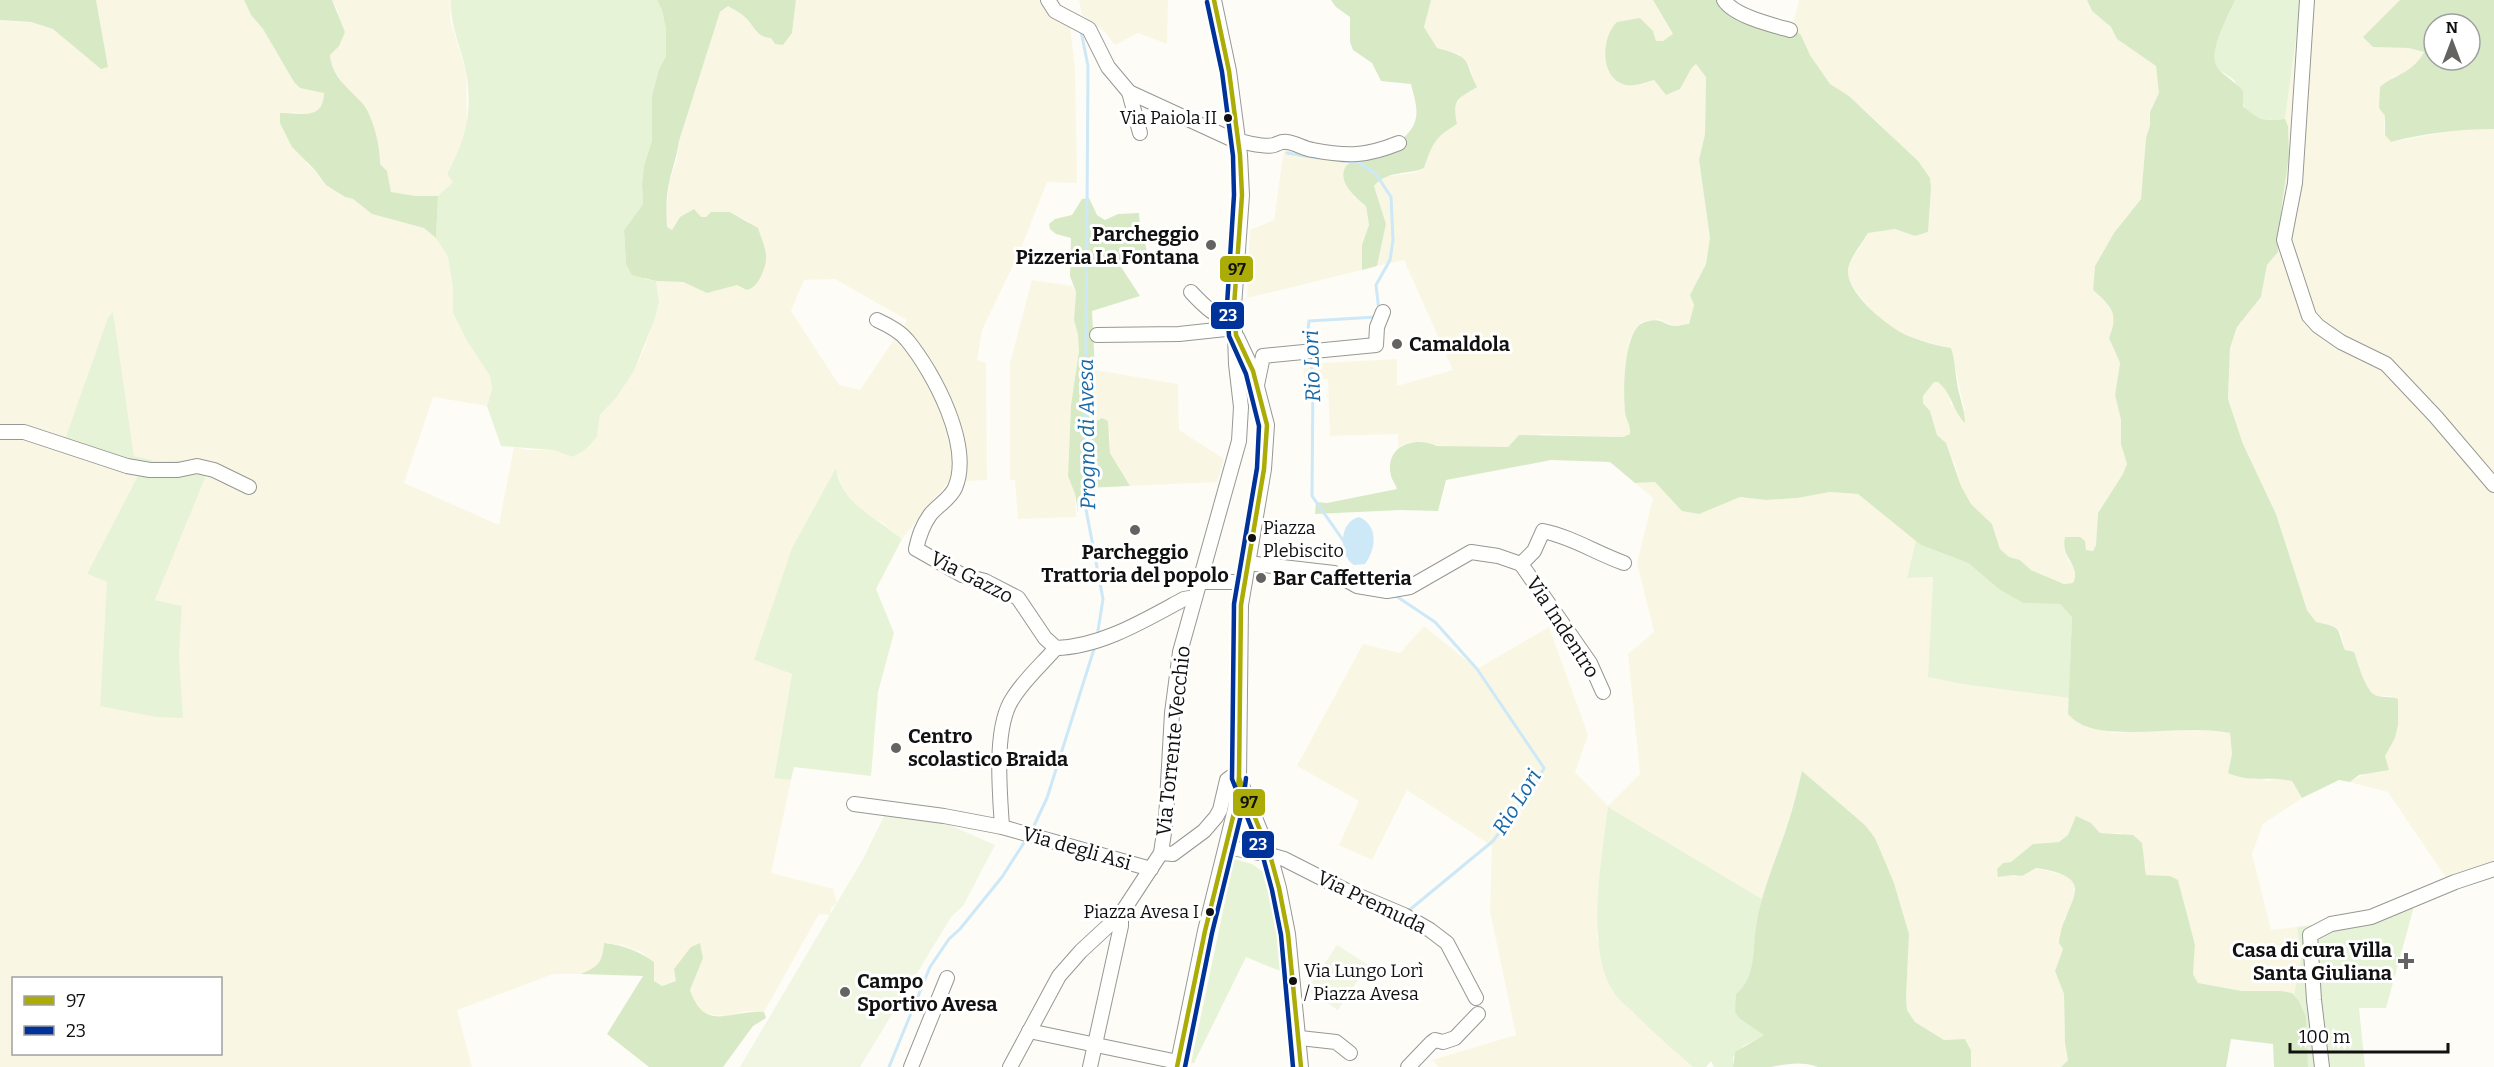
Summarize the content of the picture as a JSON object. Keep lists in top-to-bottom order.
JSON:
{
  "streets": {
    "street": [
      "Via Gazzo",
      "Via Indentro",
      "Via Torrente Vecchio",
      "Via degli Asi",
      "Via Premuda"
    ]
  },
  "crossings": [
    ["Via Gazzo", "Via degli Asi"],
    ["Via Torrente Vecchio", "Via degli Asi"]
  ],
  "water": ["Rio Lori", "Progno di Avesa"],
  "places": {
    "other": [
      "Via Paiola II",
      "Parcheggio Pizzeria La Fontana",
      "Camaldola",
      "Parcheggio Trattoria del popolo",
      "Piazza Plebiscito",
      "Bar Caffetteria",
      "Centro scolastico Braida",
      "Piazza Avesa I",
      "Via Lungo Lorì / Piazza Avesa",
      "Campo Sportivo Avesa"
    ],
    "health": ["Casa di cura Villa Santa Giuliana"]
  },
  "lines": ["transit line 97", "transit line 23"],
  "legend": ["97", "23"],
  "scale_bar": "100 m",
  "north": "top"
}
